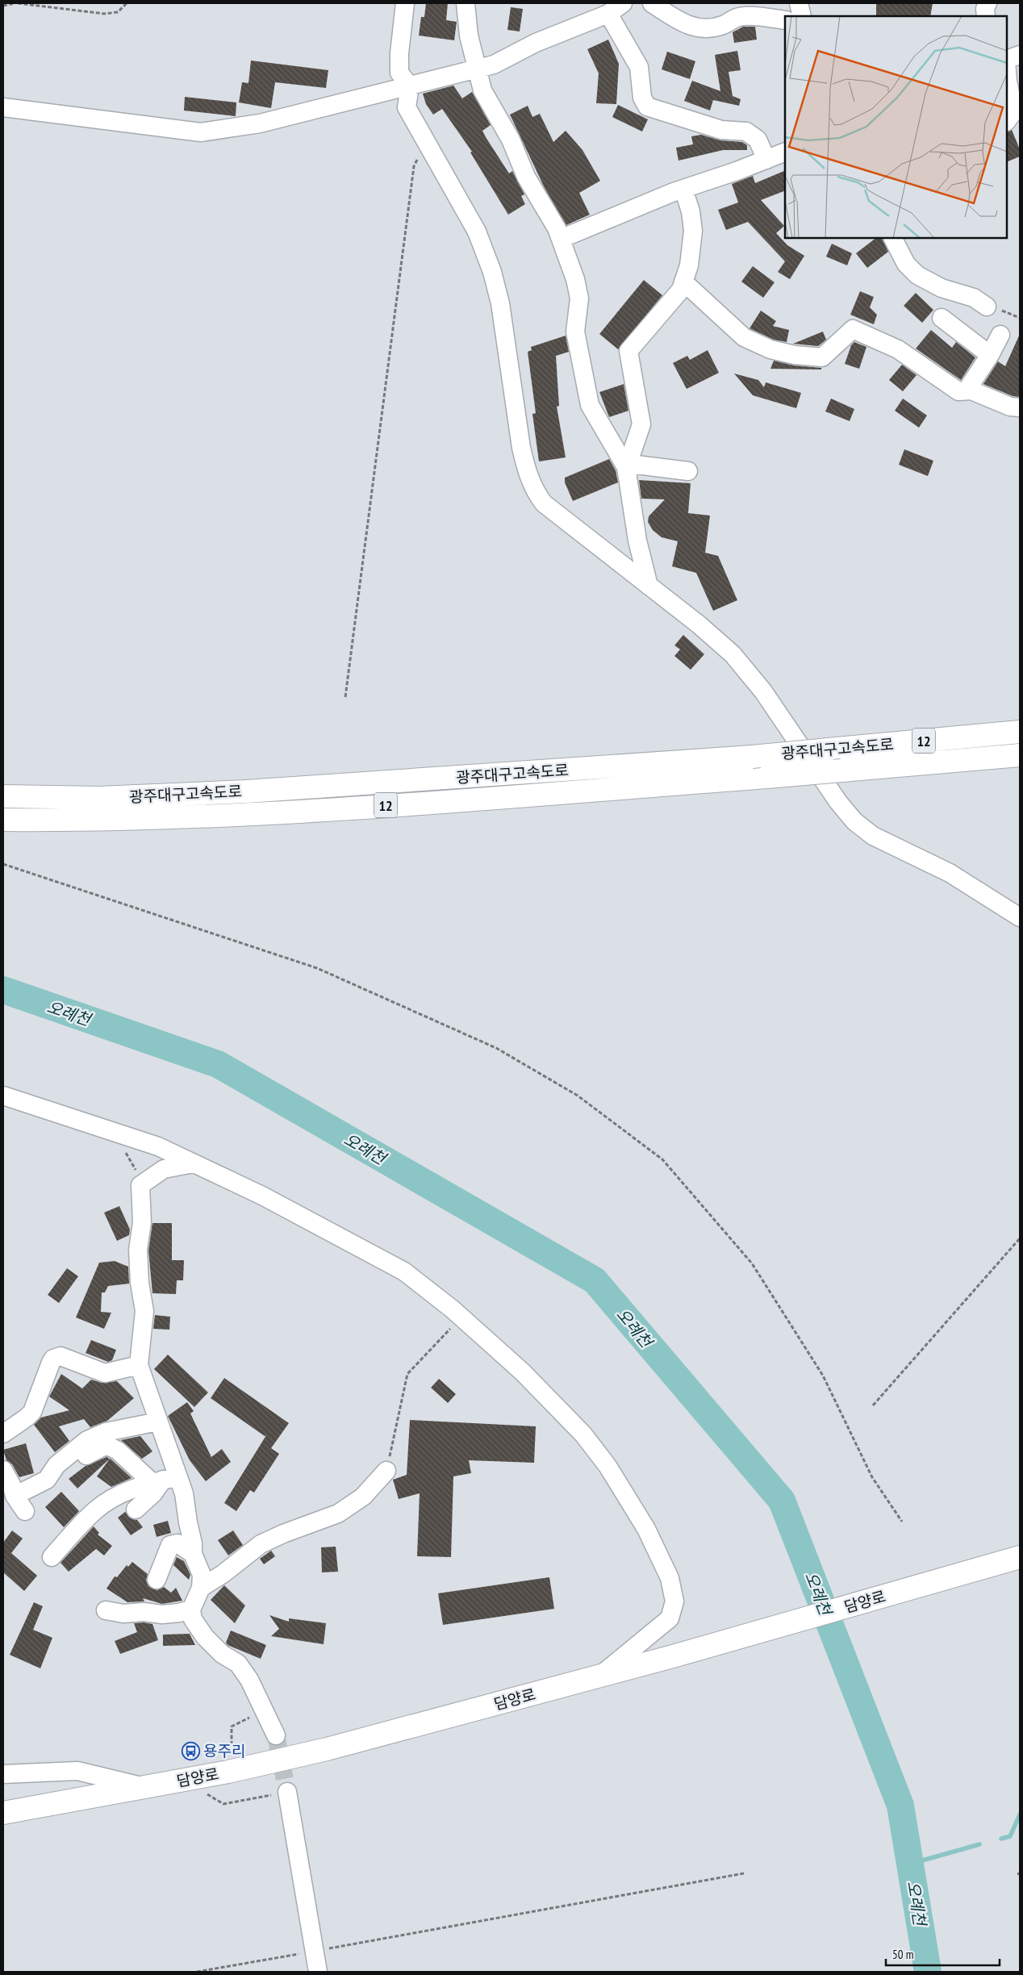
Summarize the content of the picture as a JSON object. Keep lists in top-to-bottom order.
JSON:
{
  "streets": {
    "highway": ["12", "광주대구고속도로", "담양로"]
  },
  "water": ["오례천"],
  "places": {
    "bus stop": ["용주리"]
  },
  "scale_bar": "50 m"
}
